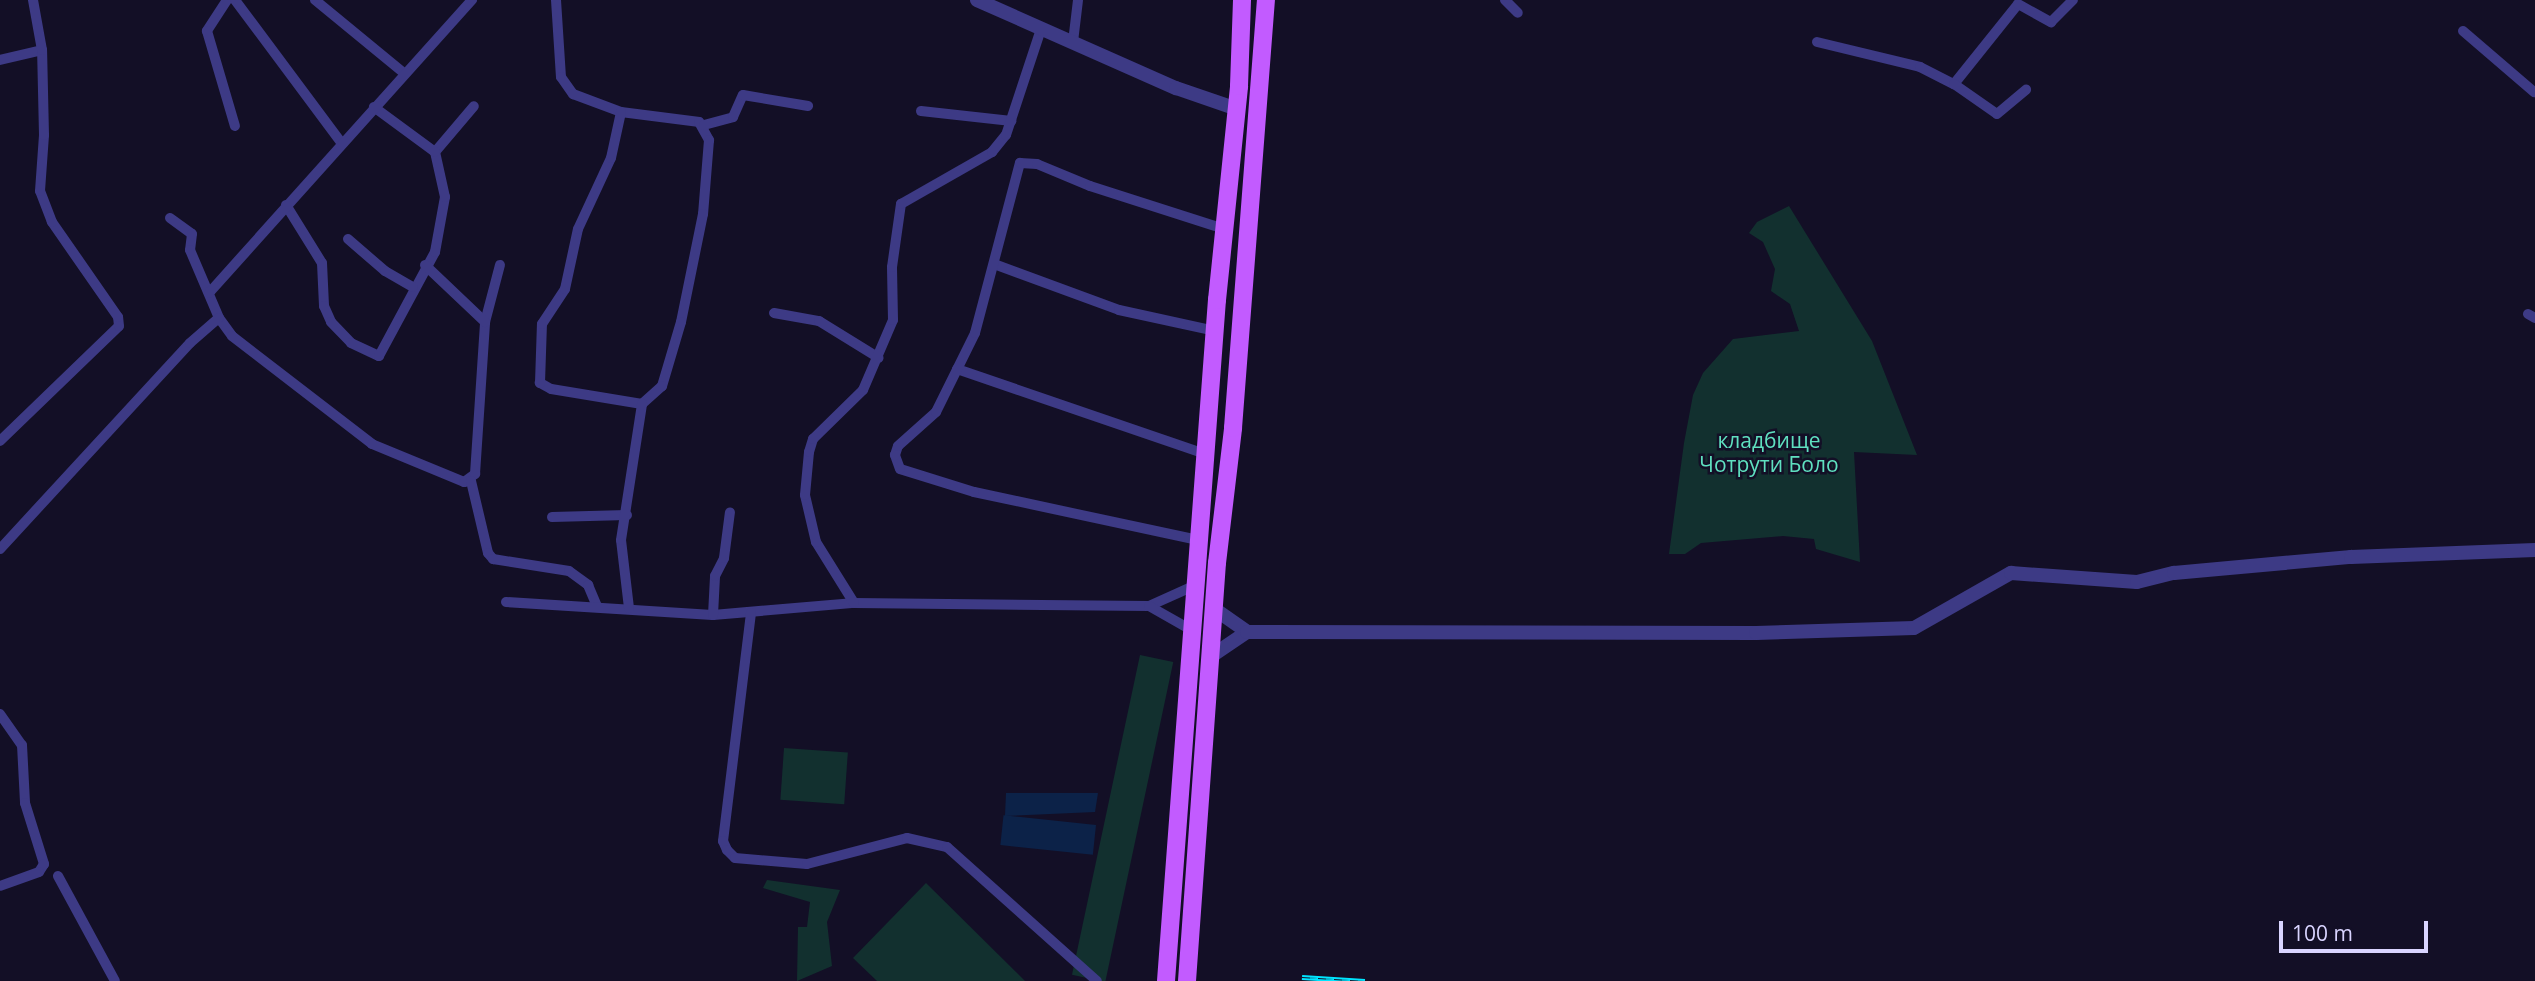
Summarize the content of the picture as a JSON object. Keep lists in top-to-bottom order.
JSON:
{
  "parks": ["кладбище Чотрути Боло"],
  "scale_bar": "100 m"
}
